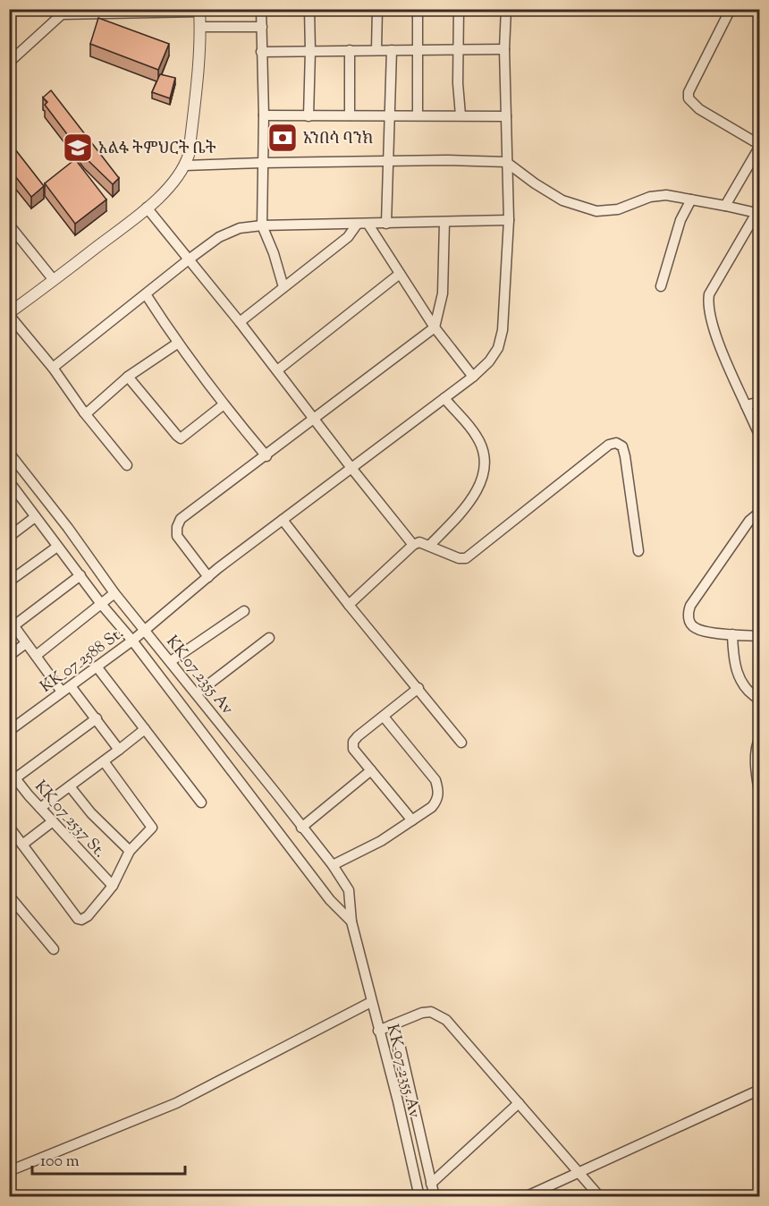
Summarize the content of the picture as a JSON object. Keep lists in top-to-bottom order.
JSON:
{
  "streets": {
    "street": ["KK_07_2588 St.", "KK_07_2355 Av", "KK_07_2537 St."]
  },
  "crossings": [
    ["KK_07_2588 St.", "KK_07_2355 Av"]
  ],
  "places": {
    "bank": ["አንበሳ ባንክ"],
    "school or university": ["አልፋ ትምህርት ቤት"]
  },
  "scale_bar": "100 m"
}
